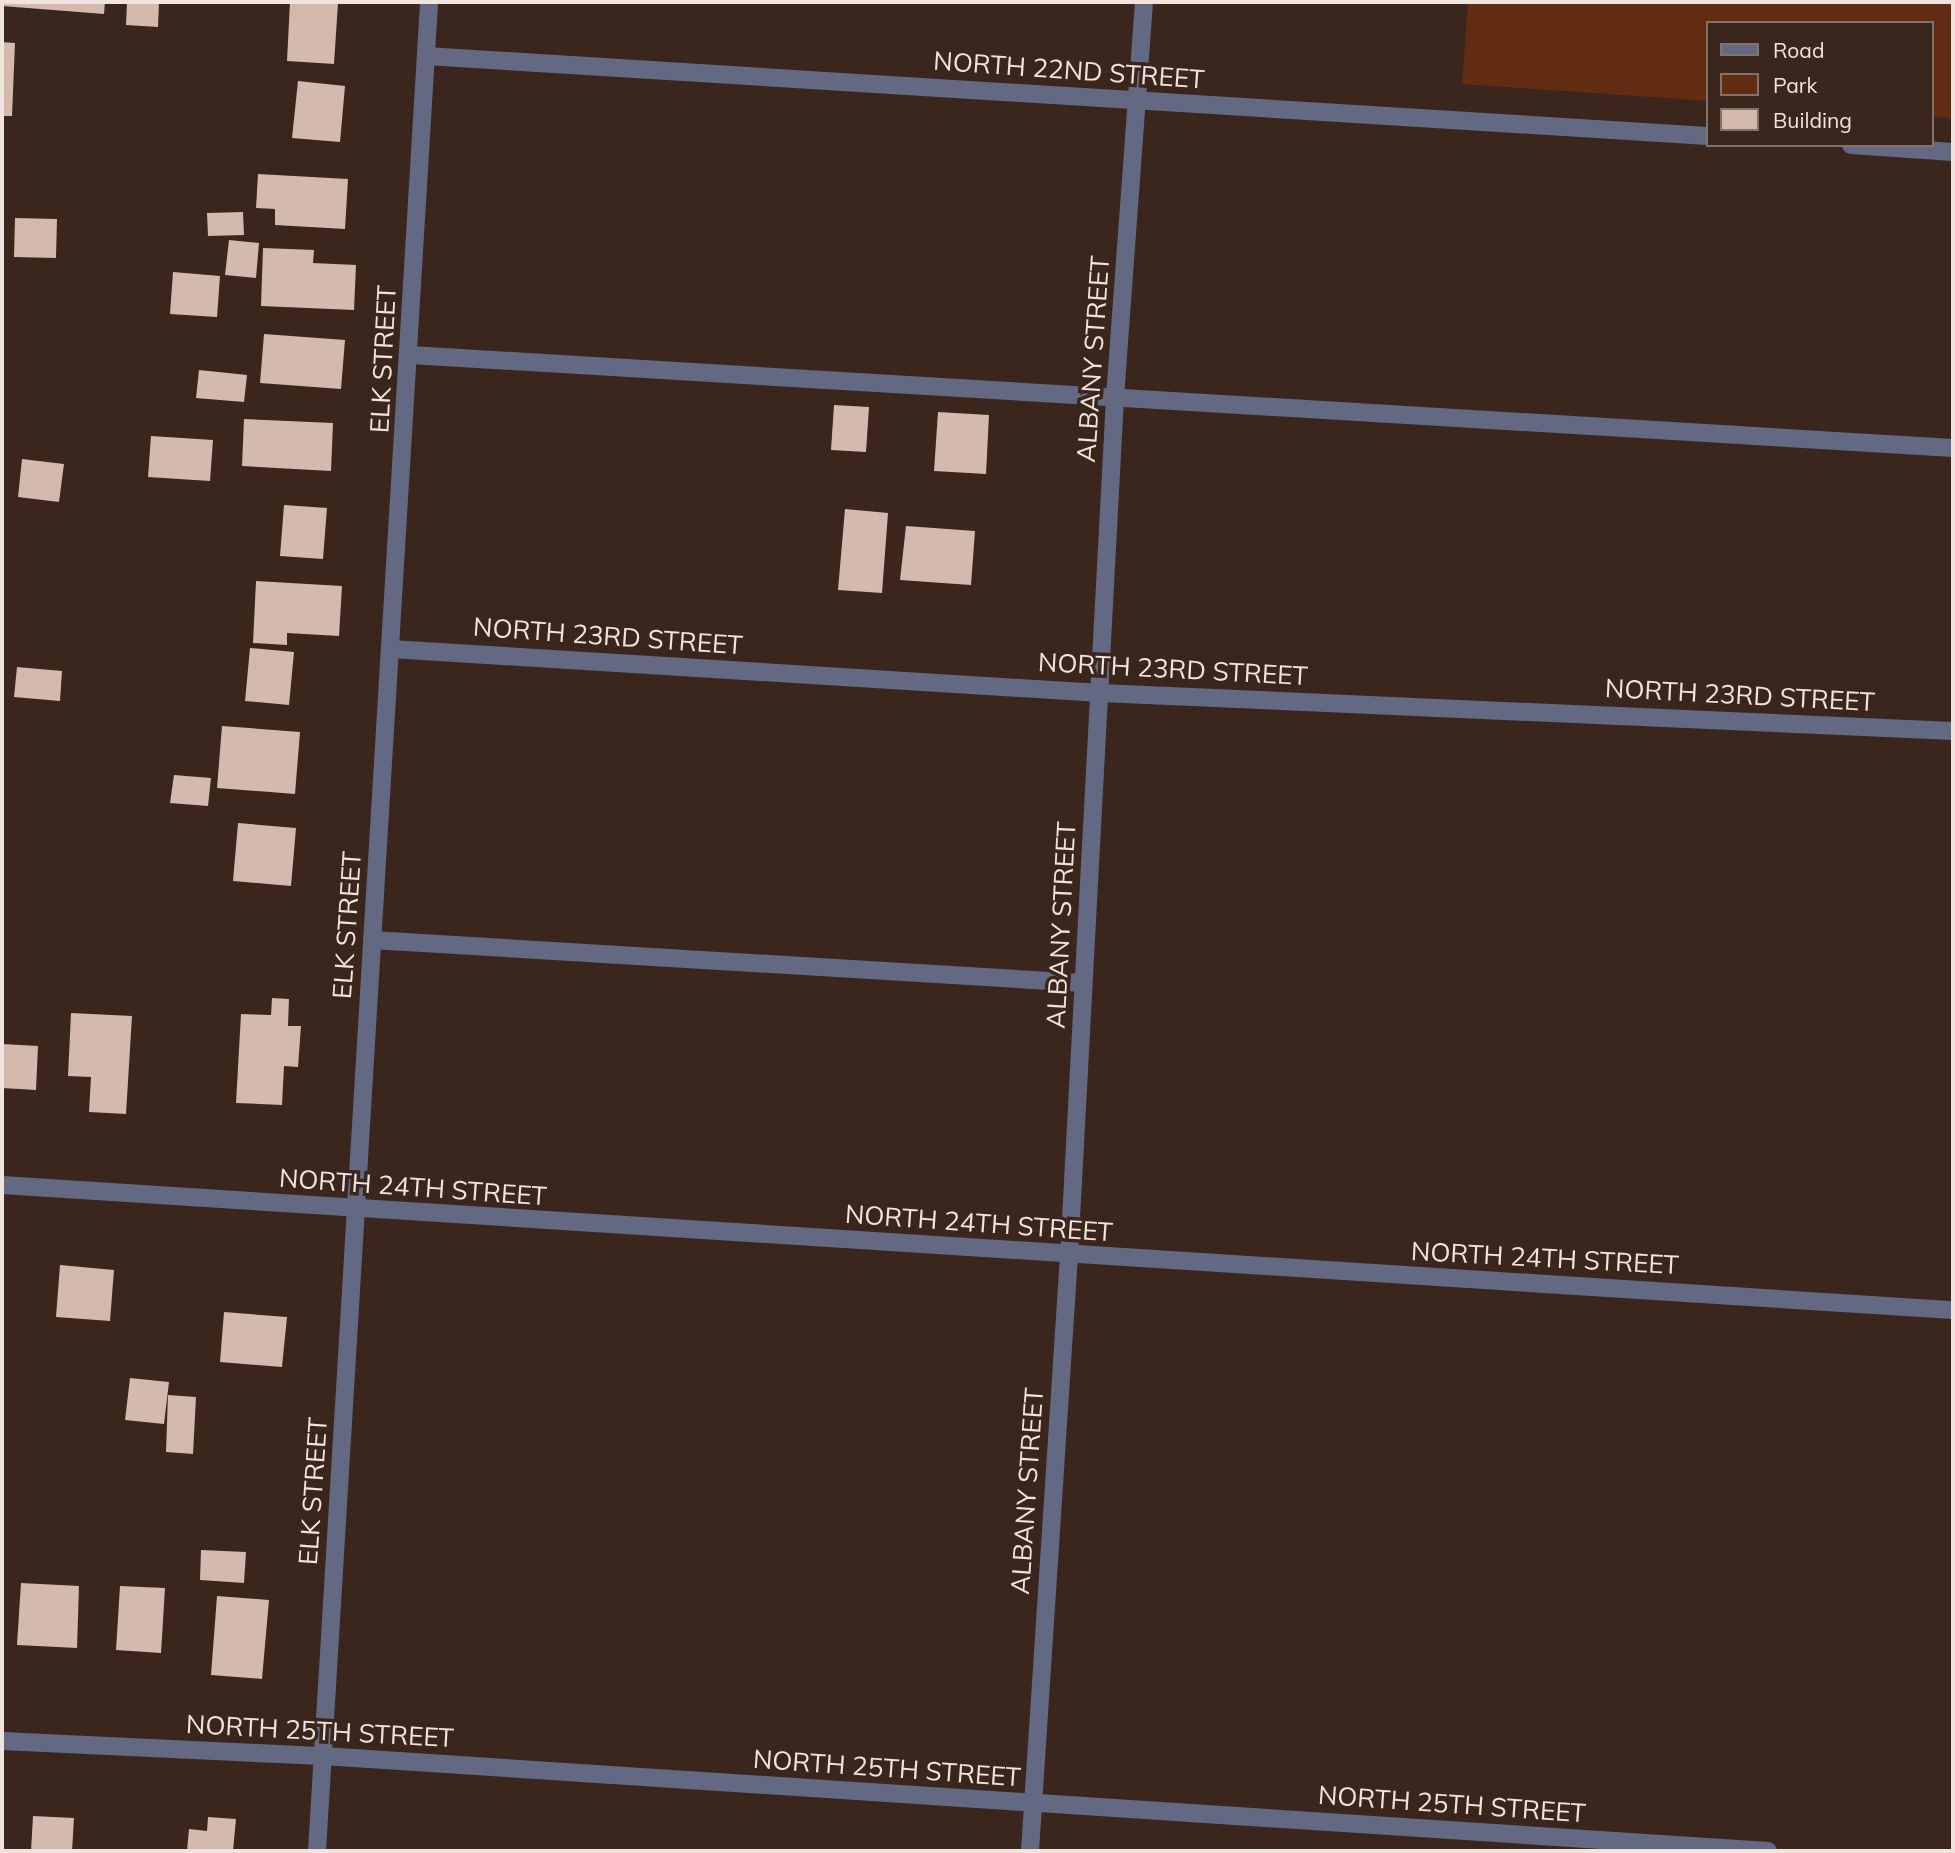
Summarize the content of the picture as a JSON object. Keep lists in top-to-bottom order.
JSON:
{
  "streets": {
    "street": [
      "NORTH 22ND STREET",
      "ELK STREET",
      "ALBANY STREET",
      "NORTH 23RD STREET",
      "NORTH 24TH STREET",
      "NORTH 25TH STREET"
    ]
  },
  "crossings": [
    ["NORTH 22ND STREET", "ELK STREET"],
    ["NORTH 22ND STREET", "ALBANY STREET"],
    ["ELK STREET", "NORTH 23RD STREET"],
    ["ELK STREET", "NORTH 24TH STREET"],
    ["ELK STREET", "NORTH 25TH STREET"],
    ["ALBANY STREET", "NORTH 23RD STREET"],
    ["ALBANY STREET", "NORTH 24TH STREET"],
    ["ALBANY STREET", "NORTH 25TH STREET"]
  ],
  "legend": ["Road", "Park", "Building"]
}
